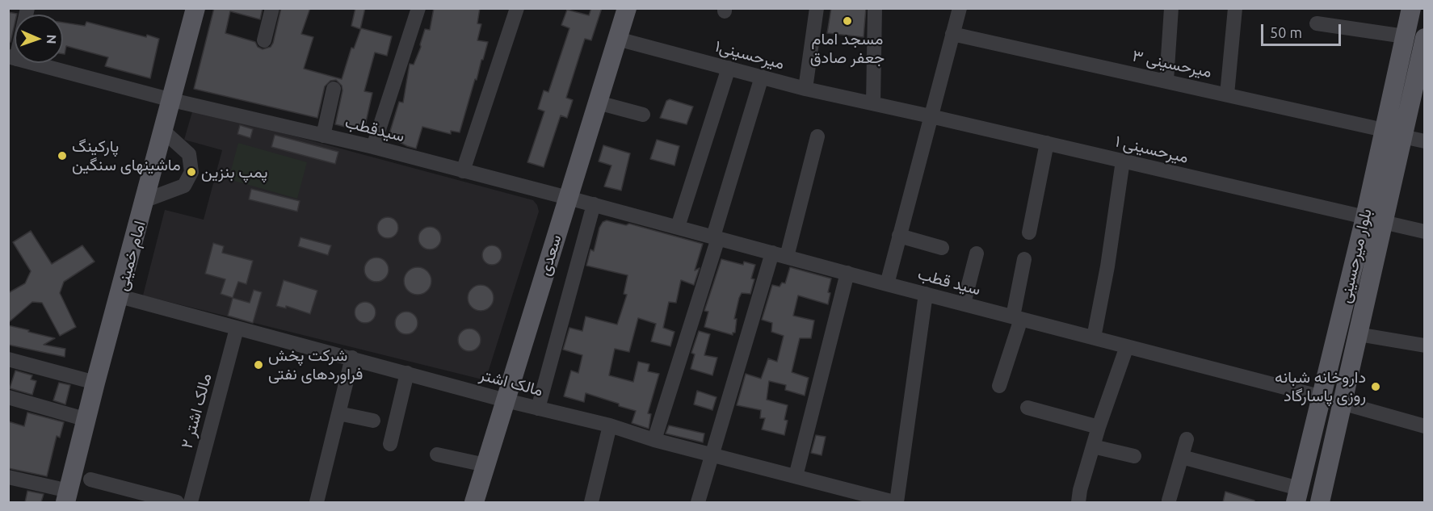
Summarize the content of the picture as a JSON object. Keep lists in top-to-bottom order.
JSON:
{
  "streets": {
    "main road": ["سعدی", "امام خمینی", "بلوار میرحسینی"],
    "street": [
      "میرحسینی۱",
      "میرحسینی ۳",
      "سیدقطب",
      "میرحسینی ۱",
      "سید قطب",
      "مالک اشتر",
      "مالک اشتر ۲"
    ]
  },
  "crossings": [
    ["میرحسینی۱", "میرحسینی ۱"],
    ["میرحسینی۱", "سعدی"],
    ["میرحسینی ۳", "بلوار میرحسینی"],
    ["سیدقطب", "سعدی"],
    ["سیدقطب", "امام خمینی"],
    ["سیدقطب", "سید قطب"],
    ["میرحسینی ۱", "بلوار میرحسینی"],
    ["سعدی", "سید قطب"],
    ["سعدی", "مالک اشتر"],
    ["امام خمینی", "مالک اشتر"],
    ["بلوار میرحسینی", "سید قطب"],
    ["مالک اشتر", "مالک اشتر ۲"]
  ],
  "places": [
    "مسجد امام جعفر صادق",
    "پارکینگ ماشینهای سنگین",
    "پمپ بنزین",
    "شرکت پخش فراوردهای نفتی",
    "داروخانه شبانه روزی پاسارگاد"
  ],
  "scale_bar": "50 m",
  "north": "right"
}
